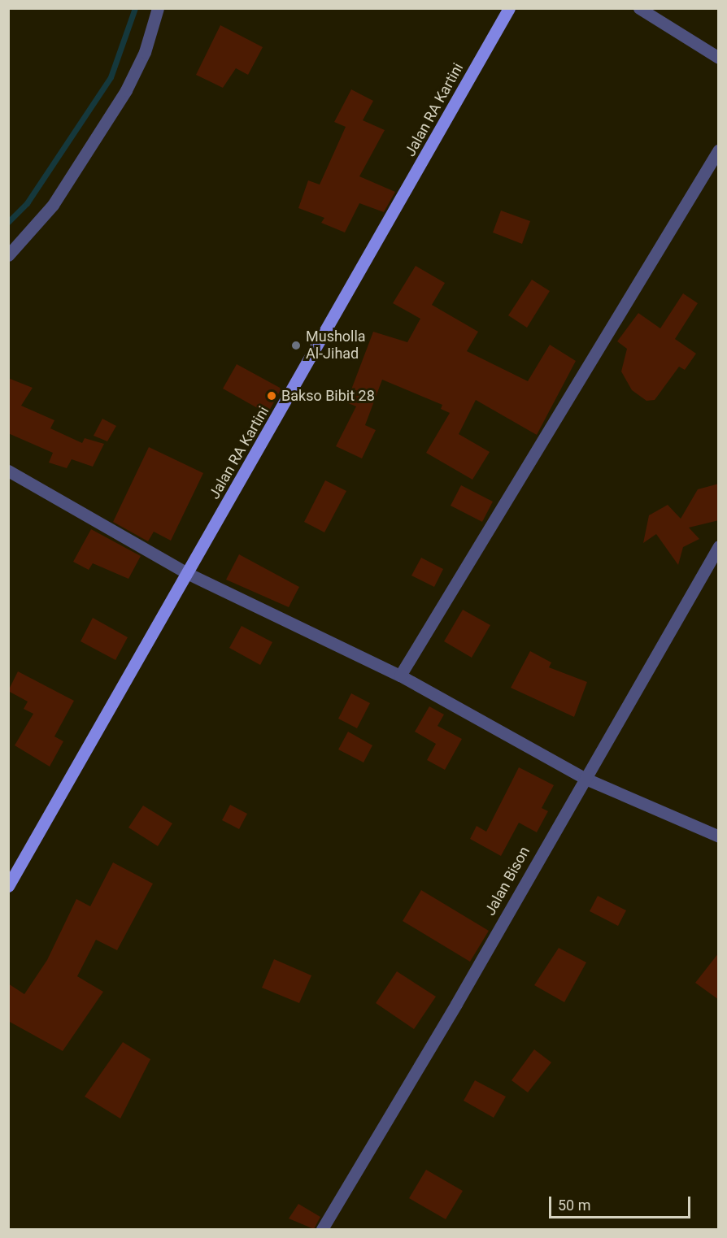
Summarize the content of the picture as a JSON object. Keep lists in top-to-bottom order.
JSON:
{
  "streets": {
    "main road": ["Jalan RA Kartini"],
    "street": ["Jalan Bison"]
  },
  "places": ["Musholla Al-Jihad", "Bakso Bibit 28"],
  "scale_bar": "50 m"
}
